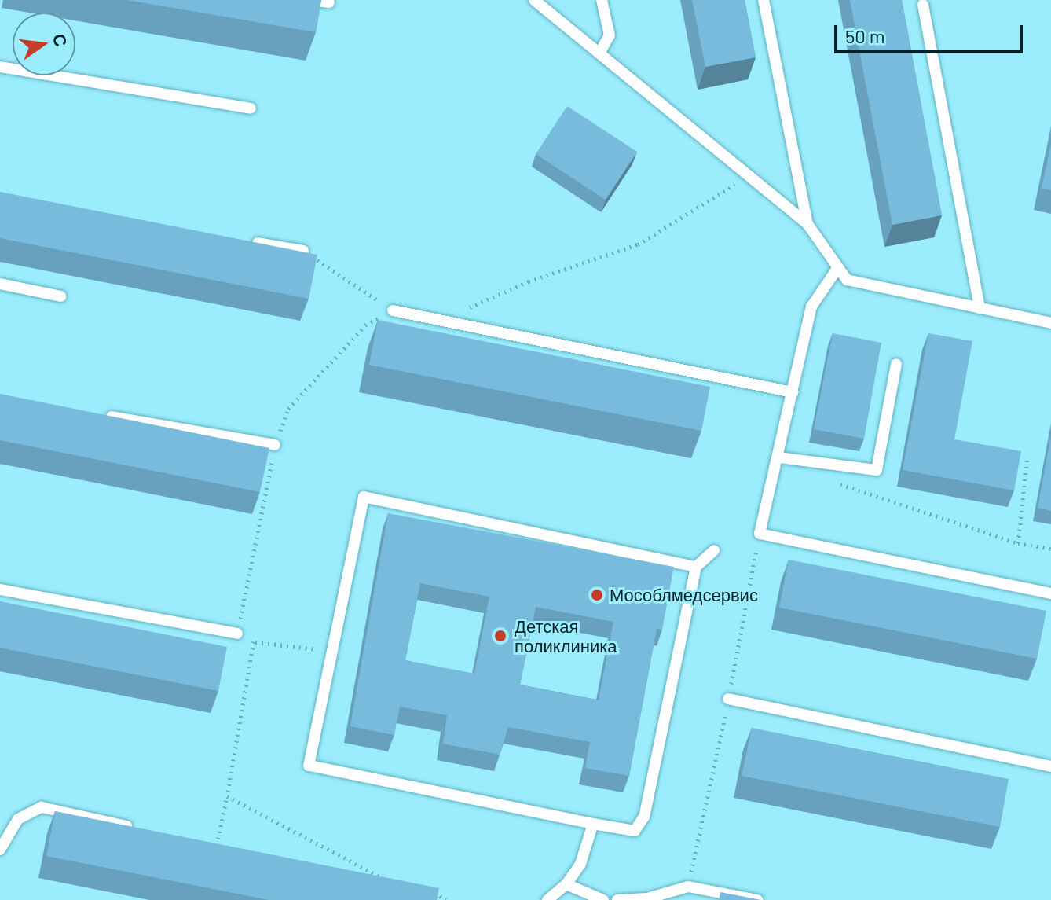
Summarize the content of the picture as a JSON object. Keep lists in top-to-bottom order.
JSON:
{
  "places": ["Мособлмедсервис", "Детская поликлиника"],
  "scale_bar": "50 m",
  "north": "right"
}
